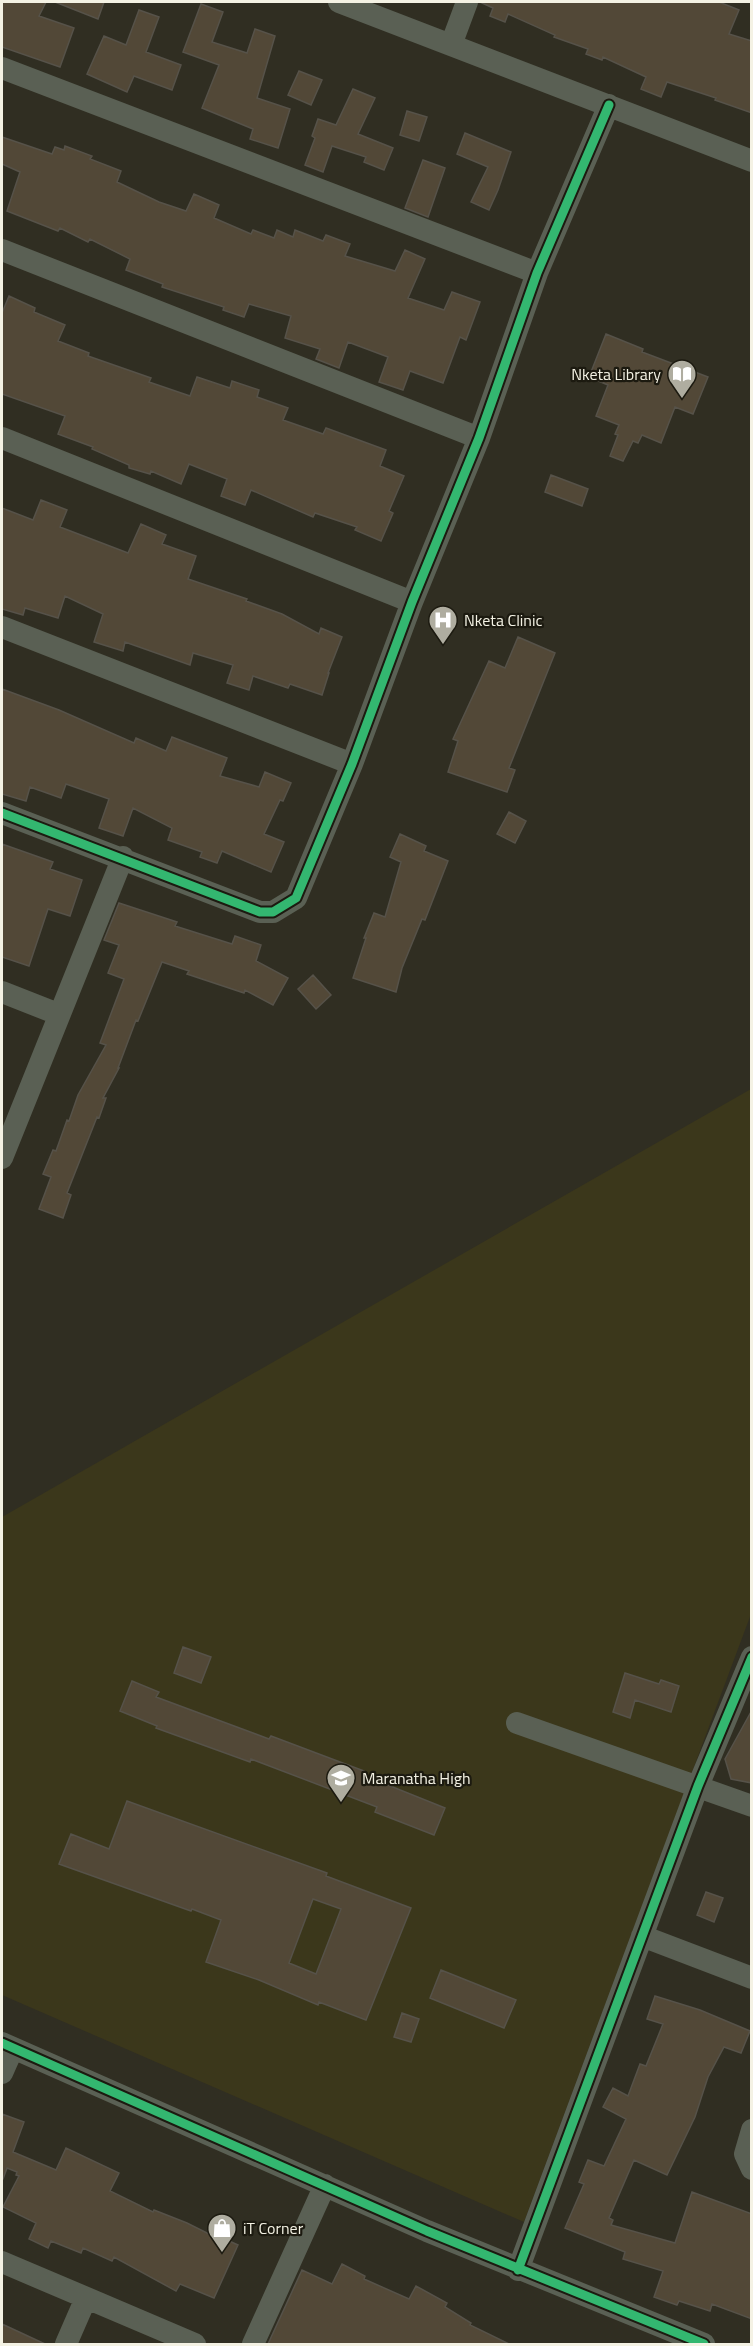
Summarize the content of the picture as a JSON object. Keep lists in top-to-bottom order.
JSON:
{
  "places": {
    "library": ["Nketa Library"],
    "hospital": ["Nketa Clinic"],
    "school or university": ["Maranatha High"],
    "shop": ["iT Corner"]
  }
}
